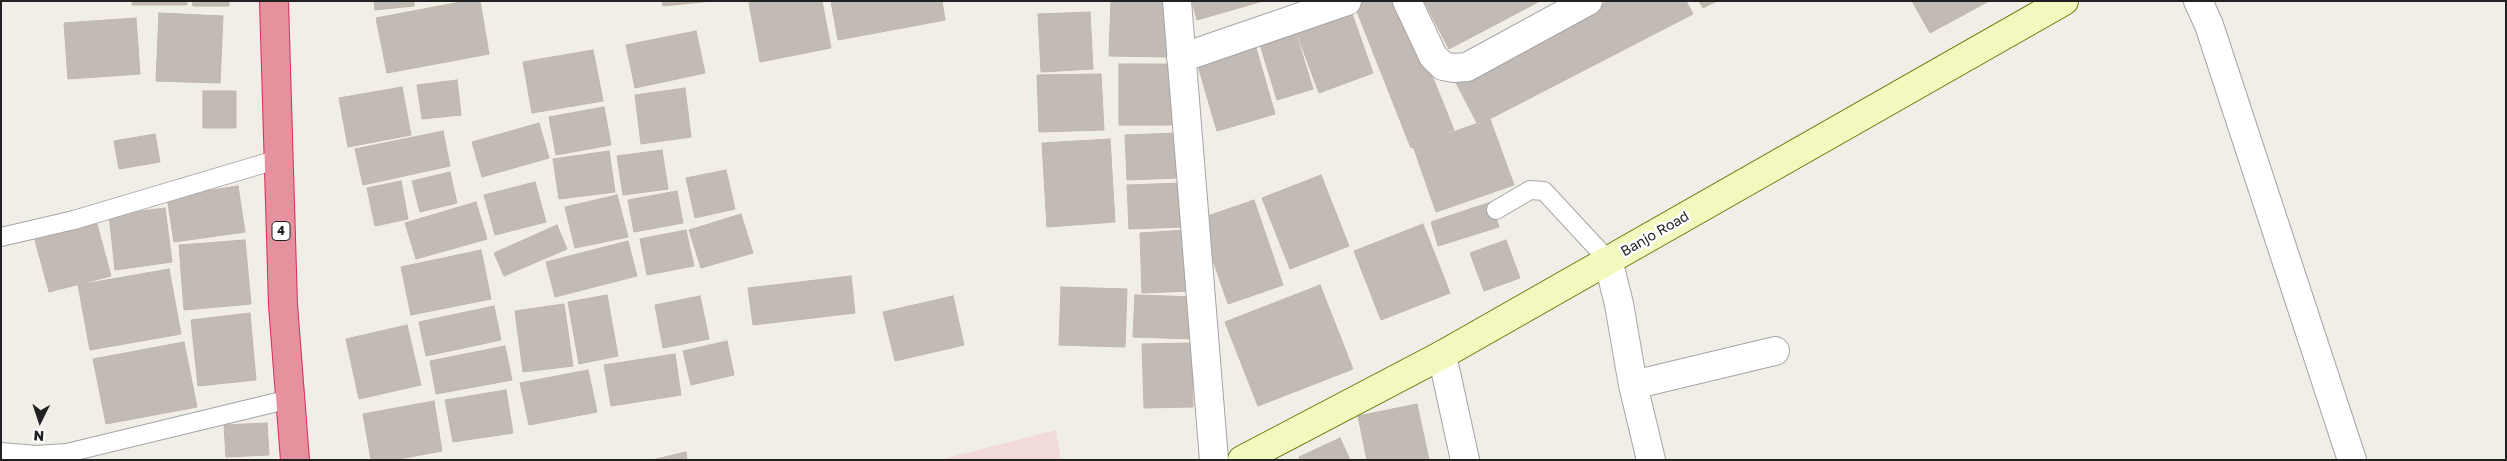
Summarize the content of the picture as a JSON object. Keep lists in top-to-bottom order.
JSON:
{
  "streets": {
    "highway": ["4"],
    "street": ["Banjo Road"]
  },
  "north": "bottom"
}
